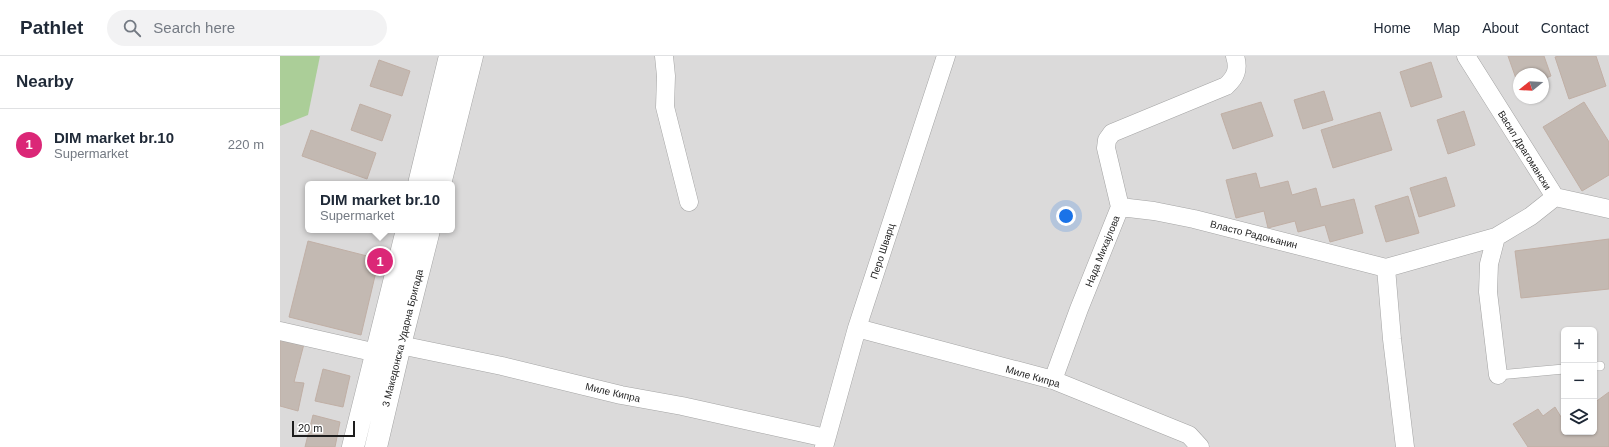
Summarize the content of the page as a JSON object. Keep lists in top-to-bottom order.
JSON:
{
  "streets": {
    "street": [
      "Васил Драгомански",
      "Власто Радоњанин",
      "Перо Шварц",
      "Нада Михајлова",
      "3 Македонска Ударна Бригада",
      "Миле Кипра"
    ]
  },
  "crossings": [
    ["Власто Радоњанин", "Нада Михајлова"],
    ["Перо Шварц", "Миле Кипра"],
    ["Нада Михајлова", "Миле Кипра"],
    ["3 Македонска Ударна Бригада", "Миле Кипра"]
  ],
  "scale_bar": "20 m",
  "north": "left",
  "page": {
    "header": "Pathlet",
    "search": "Search here",
    "nav": [
      "Home",
      "Map",
      "About",
      "Contact"
    ],
    "heading": "Nearby",
    "list": [
      {
        "mark": "1",
        "name": "DIM market br.10",
        "note": "Supermarket",
        "value": "220 m"
      }
    ],
    "popup": ["DIM market br.10", "Supermarket"],
    "pins": "1",
    "map_buttons": ["+", "−"],
    "scale": "20 m"
  }
}
